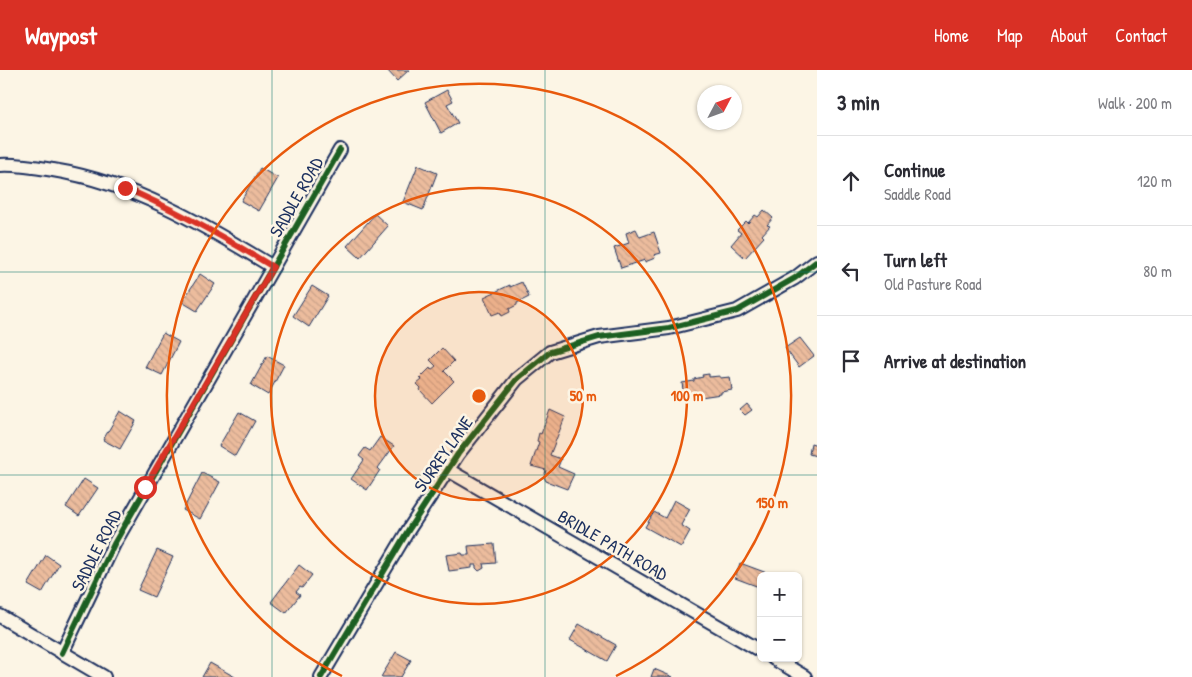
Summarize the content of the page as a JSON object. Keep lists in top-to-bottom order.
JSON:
{
  "streets": {
    "street": ["SADDLE ROAD", "SURREY LANE", "BRIDLE PATH ROAD"]
  },
  "crossings": [
    ["SURREY LANE", "BRIDLE PATH ROAD"]
  ],
  "north": "top right",
  "page": {
    "header": "Waypost",
    "nav": [
      "Home",
      "Map",
      "About",
      "Contact"
    ],
    "heading": ["3 min", "Walk · 200 m"],
    "list": [
      ["Continue", "Saddle Road", "120 m"],
      ["Turn left", "Old Pasture Road", "80 m"],
      "Arrive at destination"
    ],
    "map_buttons": ["+", "−"]
  },
  "rings": ["50 m", "100 m", "150 m"]
}
